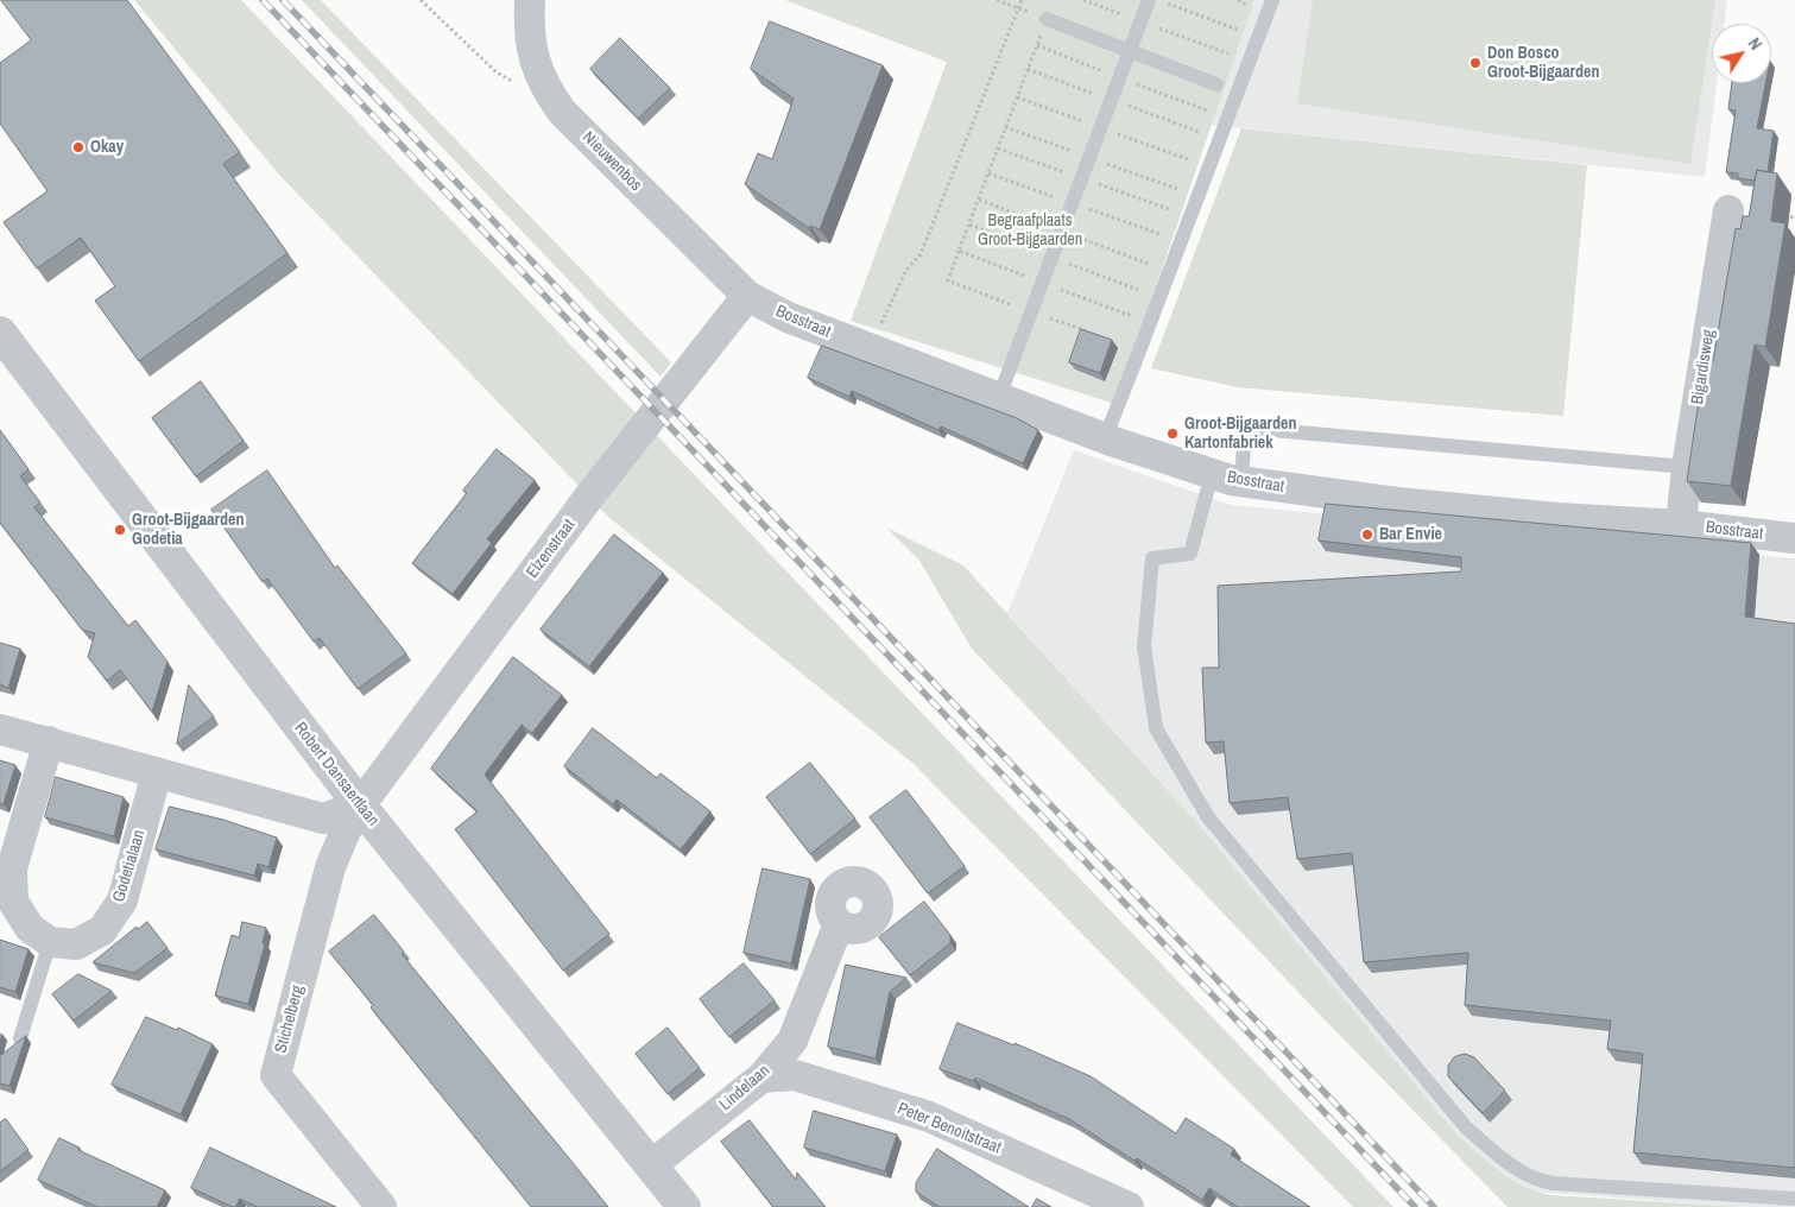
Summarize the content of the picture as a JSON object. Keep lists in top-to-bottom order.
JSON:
{
  "streets": {
    "street": [
      "Nieuwenbos",
      "Bosstraat",
      "Bigardisweg",
      "Elzenstraat",
      "Robert Dansaertlaan",
      "Godetialaan",
      "Stichelberg",
      "Lindelaan",
      "Peter Benoitstraat"
    ]
  },
  "crossings": [
    ["Nieuwenbos", "Bosstraat"],
    ["Nieuwenbos", "Elzenstraat"],
    ["Bosstraat", "Bigardisweg"],
    ["Bosstraat", "Elzenstraat"],
    ["Elzenstraat", "Robert Dansaertlaan"],
    ["Elzenstraat", "Stichelberg"],
    ["Robert Dansaertlaan", "Stichelberg"],
    ["Robert Dansaertlaan", "Lindelaan"],
    ["Lindelaan", "Peter Benoitstraat"]
  ],
  "parks": ["Begraafplaats Groot-Bijgaarden"],
  "places": [
    "Don Bosco Groot-Bijgaarden",
    "Okay",
    "Groot-Bijgaarden Kartonfabriek",
    "Groot-Bijgaarden Godetia",
    "Bar Envie"
  ],
  "north": "top right"
}
